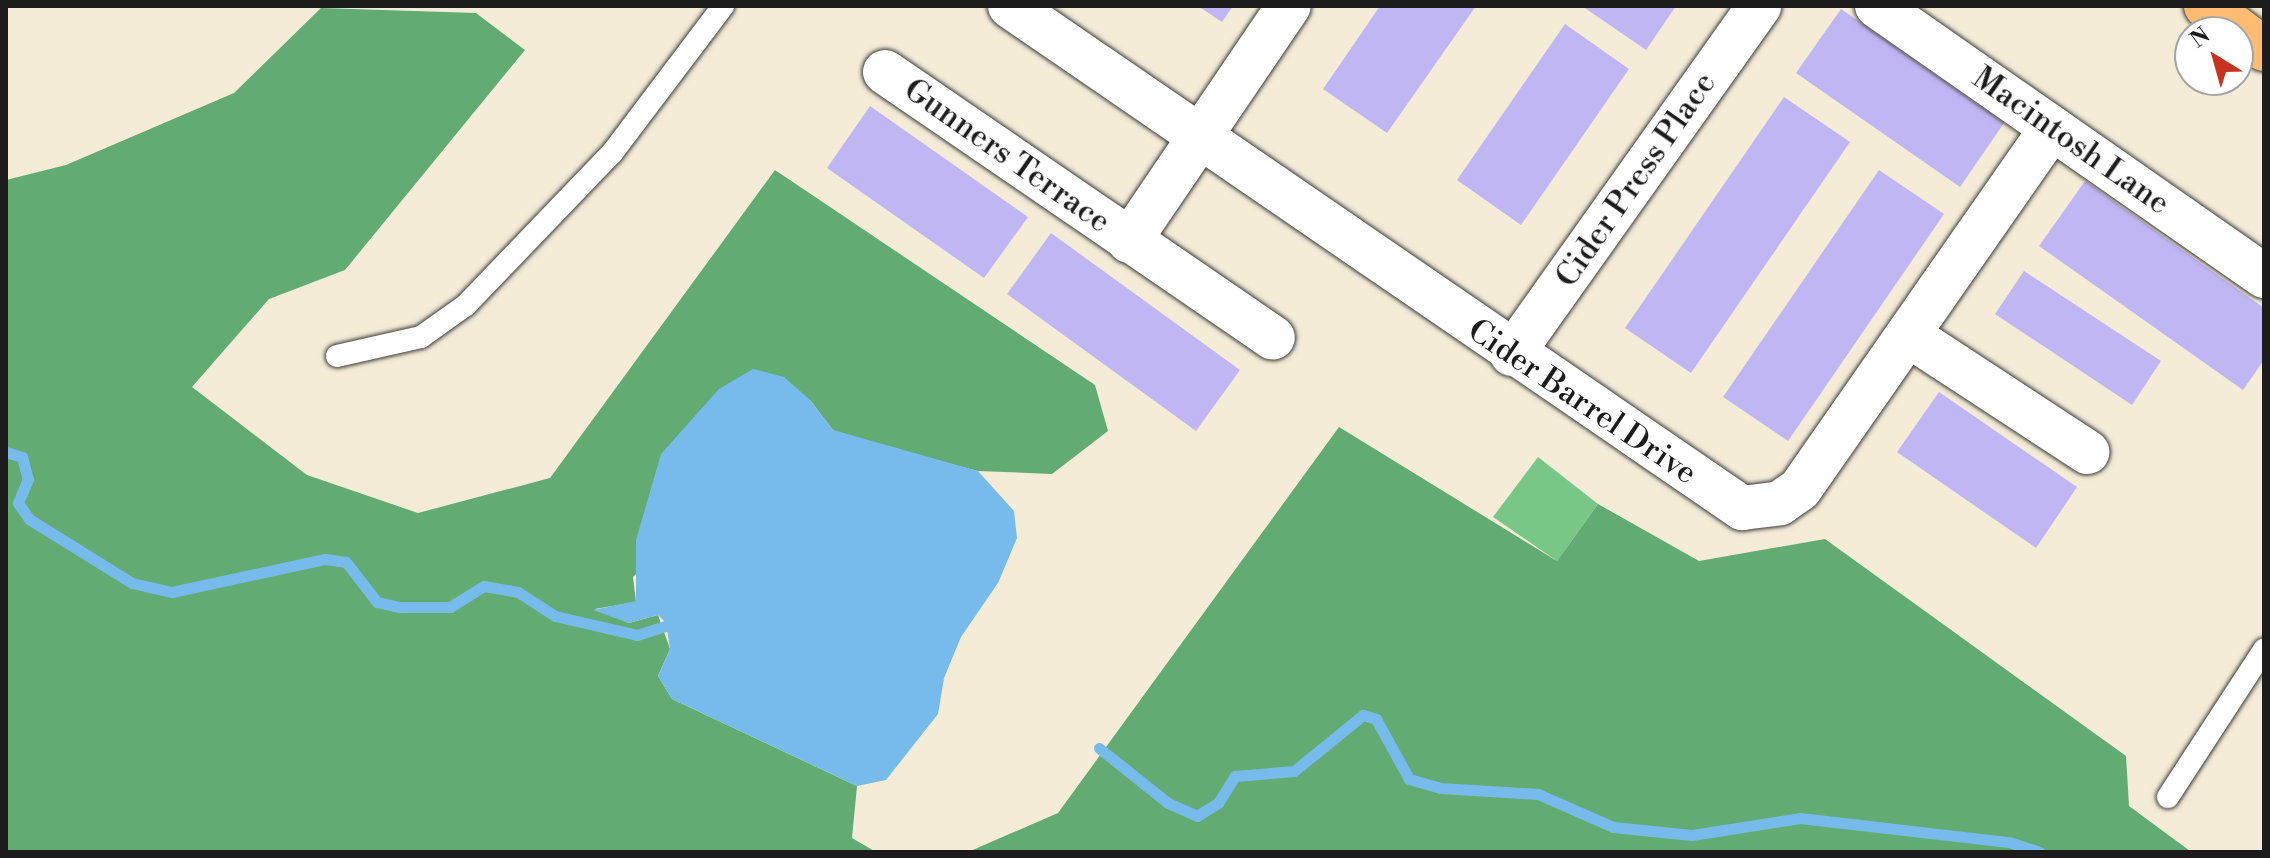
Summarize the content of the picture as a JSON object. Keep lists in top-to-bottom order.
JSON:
{
  "streets": {
    "street": [
      "Macintosh Lane",
      "Gunners Terrace",
      "Cider Press Place",
      "Cider Barrel Drive"
    ]
  },
  "crossings": [
    ["Macintosh Lane", "Cider Barrel Drive"],
    ["Gunners Terrace", "Cider Barrel Drive"],
    ["Cider Press Place", "Cider Barrel Drive"]
  ],
  "north": "top left"
}
